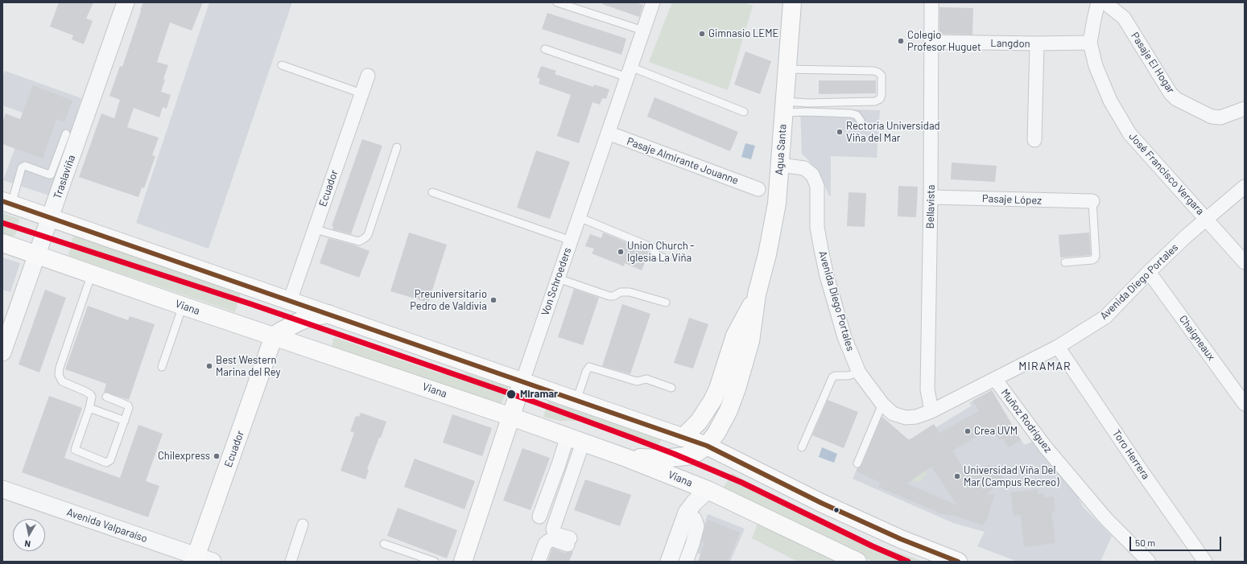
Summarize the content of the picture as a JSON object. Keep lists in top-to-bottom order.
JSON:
{
  "streets": {
    "main road": [
      "Agua Santa",
      "Ecuador",
      "Von Schroeders",
      "Viana"
    ],
    "street": [
      "Langdon",
      "Pasaje El Hogar",
      "Pasaje Almirante Jouanne",
      "José Francisco Vergara",
      "Traslaviña",
      "Pasaje López",
      "Bellavista",
      "Avenida Diego Portales",
      "Chaigneaux",
      "Muñoz Rodríguez",
      "Toro Herrera",
      "Avenida Valparaíso"
    ]
  },
  "crossings": [
    ["Langdon", "José Francisco Vergara"],
    ["Langdon", "Bellavista"],
    ["Agua Santa", "Avenida Diego Portales"],
    ["Agua Santa", "Viana"],
    ["Pasaje Almirante Jouanne", "Von Schroeders"],
    ["José Francisco Vergara", "Avenida Diego Portales"],
    ["Traslaviña", "Viana"],
    ["Ecuador", "Viana"],
    ["Ecuador", "Avenida Valparaíso"],
    ["Pasaje López", "Bellavista"],
    ["Bellavista", "Avenida Diego Portales"],
    ["Von Schroeders", "Viana"],
    ["Avenida Diego Portales", "Chaigneaux"],
    ["Avenida Diego Portales", "Muñoz Rodríguez"],
    ["Avenida Diego Portales", "Toro Herrera"]
  ],
  "districts": ["MIRAMAR"],
  "places": [
    "Gimnasio LEME",
    "Colegio Profesor Huguet",
    "Rectoría Universidad Viña del Mar",
    "Union Church - Iglesia La Viña",
    "Preuniversitario Pedro de Valdivia",
    "Best Western Marina del Rey",
    "Miramar",
    "Crea UVM",
    "Chilexpress",
    "Universidad Viña Del Mar (Campus Recreo)"
  ],
  "scale_bar": "50 m",
  "north": "bottom"
}
